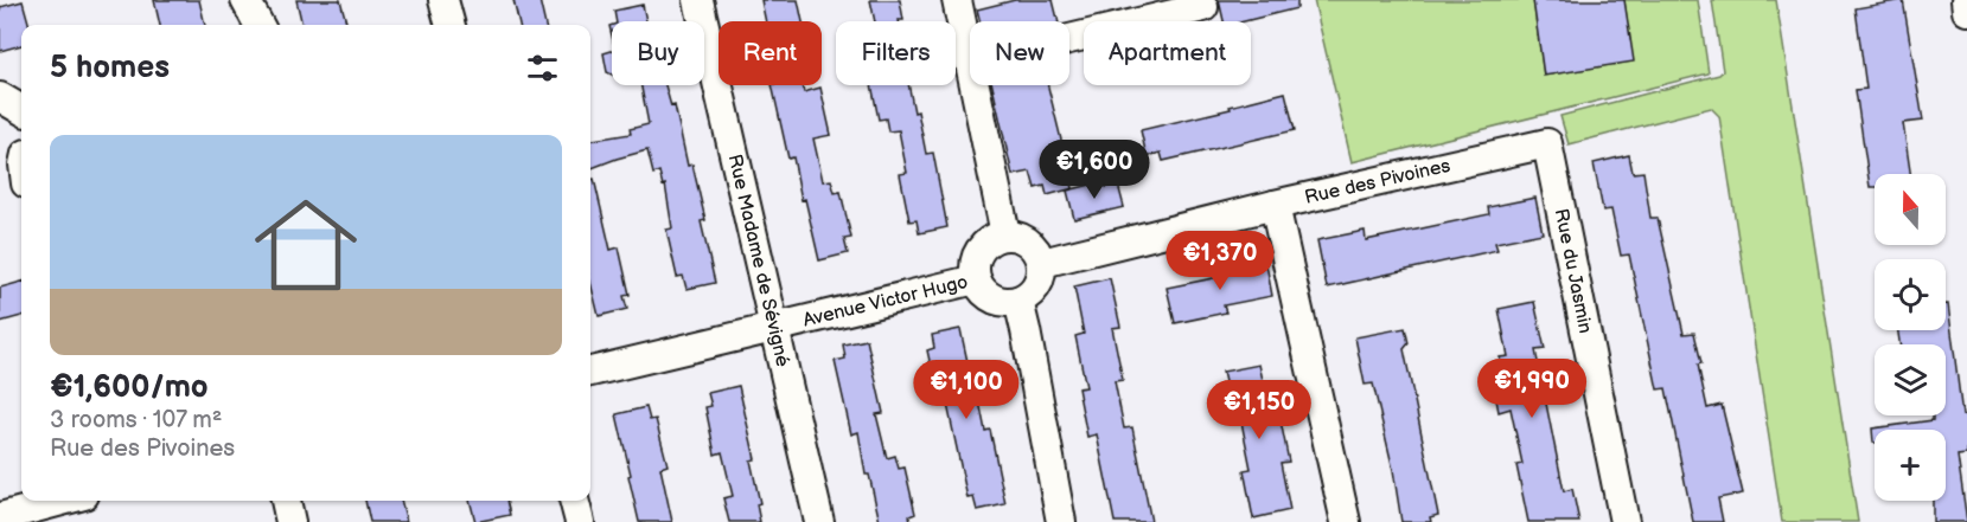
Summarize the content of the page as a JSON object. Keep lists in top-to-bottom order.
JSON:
{
  "streets": {
    "street": [
      "Rue des Pivoines",
      "Rue Madame de Sévigné",
      "Rue du Jasmin",
      "Avenue Victor Hugo"
    ]
  },
  "crossings": [
    ["Rue des Pivoines", "Rue du Jasmin"],
    ["Rue des Pivoines", "Avenue Victor Hugo"],
    ["Rue Madame de Sévigné", "Avenue Victor Hugo"]
  ],
  "north": "top",
  "page": {
    "chip": [
      "Buy",
      "Rent",
      "Filters",
      "New",
      "Apartment"
    ],
    "heading": "5 homes",
    "list": [
      {
        "name": "€1,600/mo",
        "note": "3 rooms · 107 m² · Rue des Pivoines"
      }
    ],
    "price": [
      "€1,600",
      "€1,370",
      "€1,990",
      "€1,100",
      "€1,150"
    ],
    "map_buttons": "+"
  }
}
